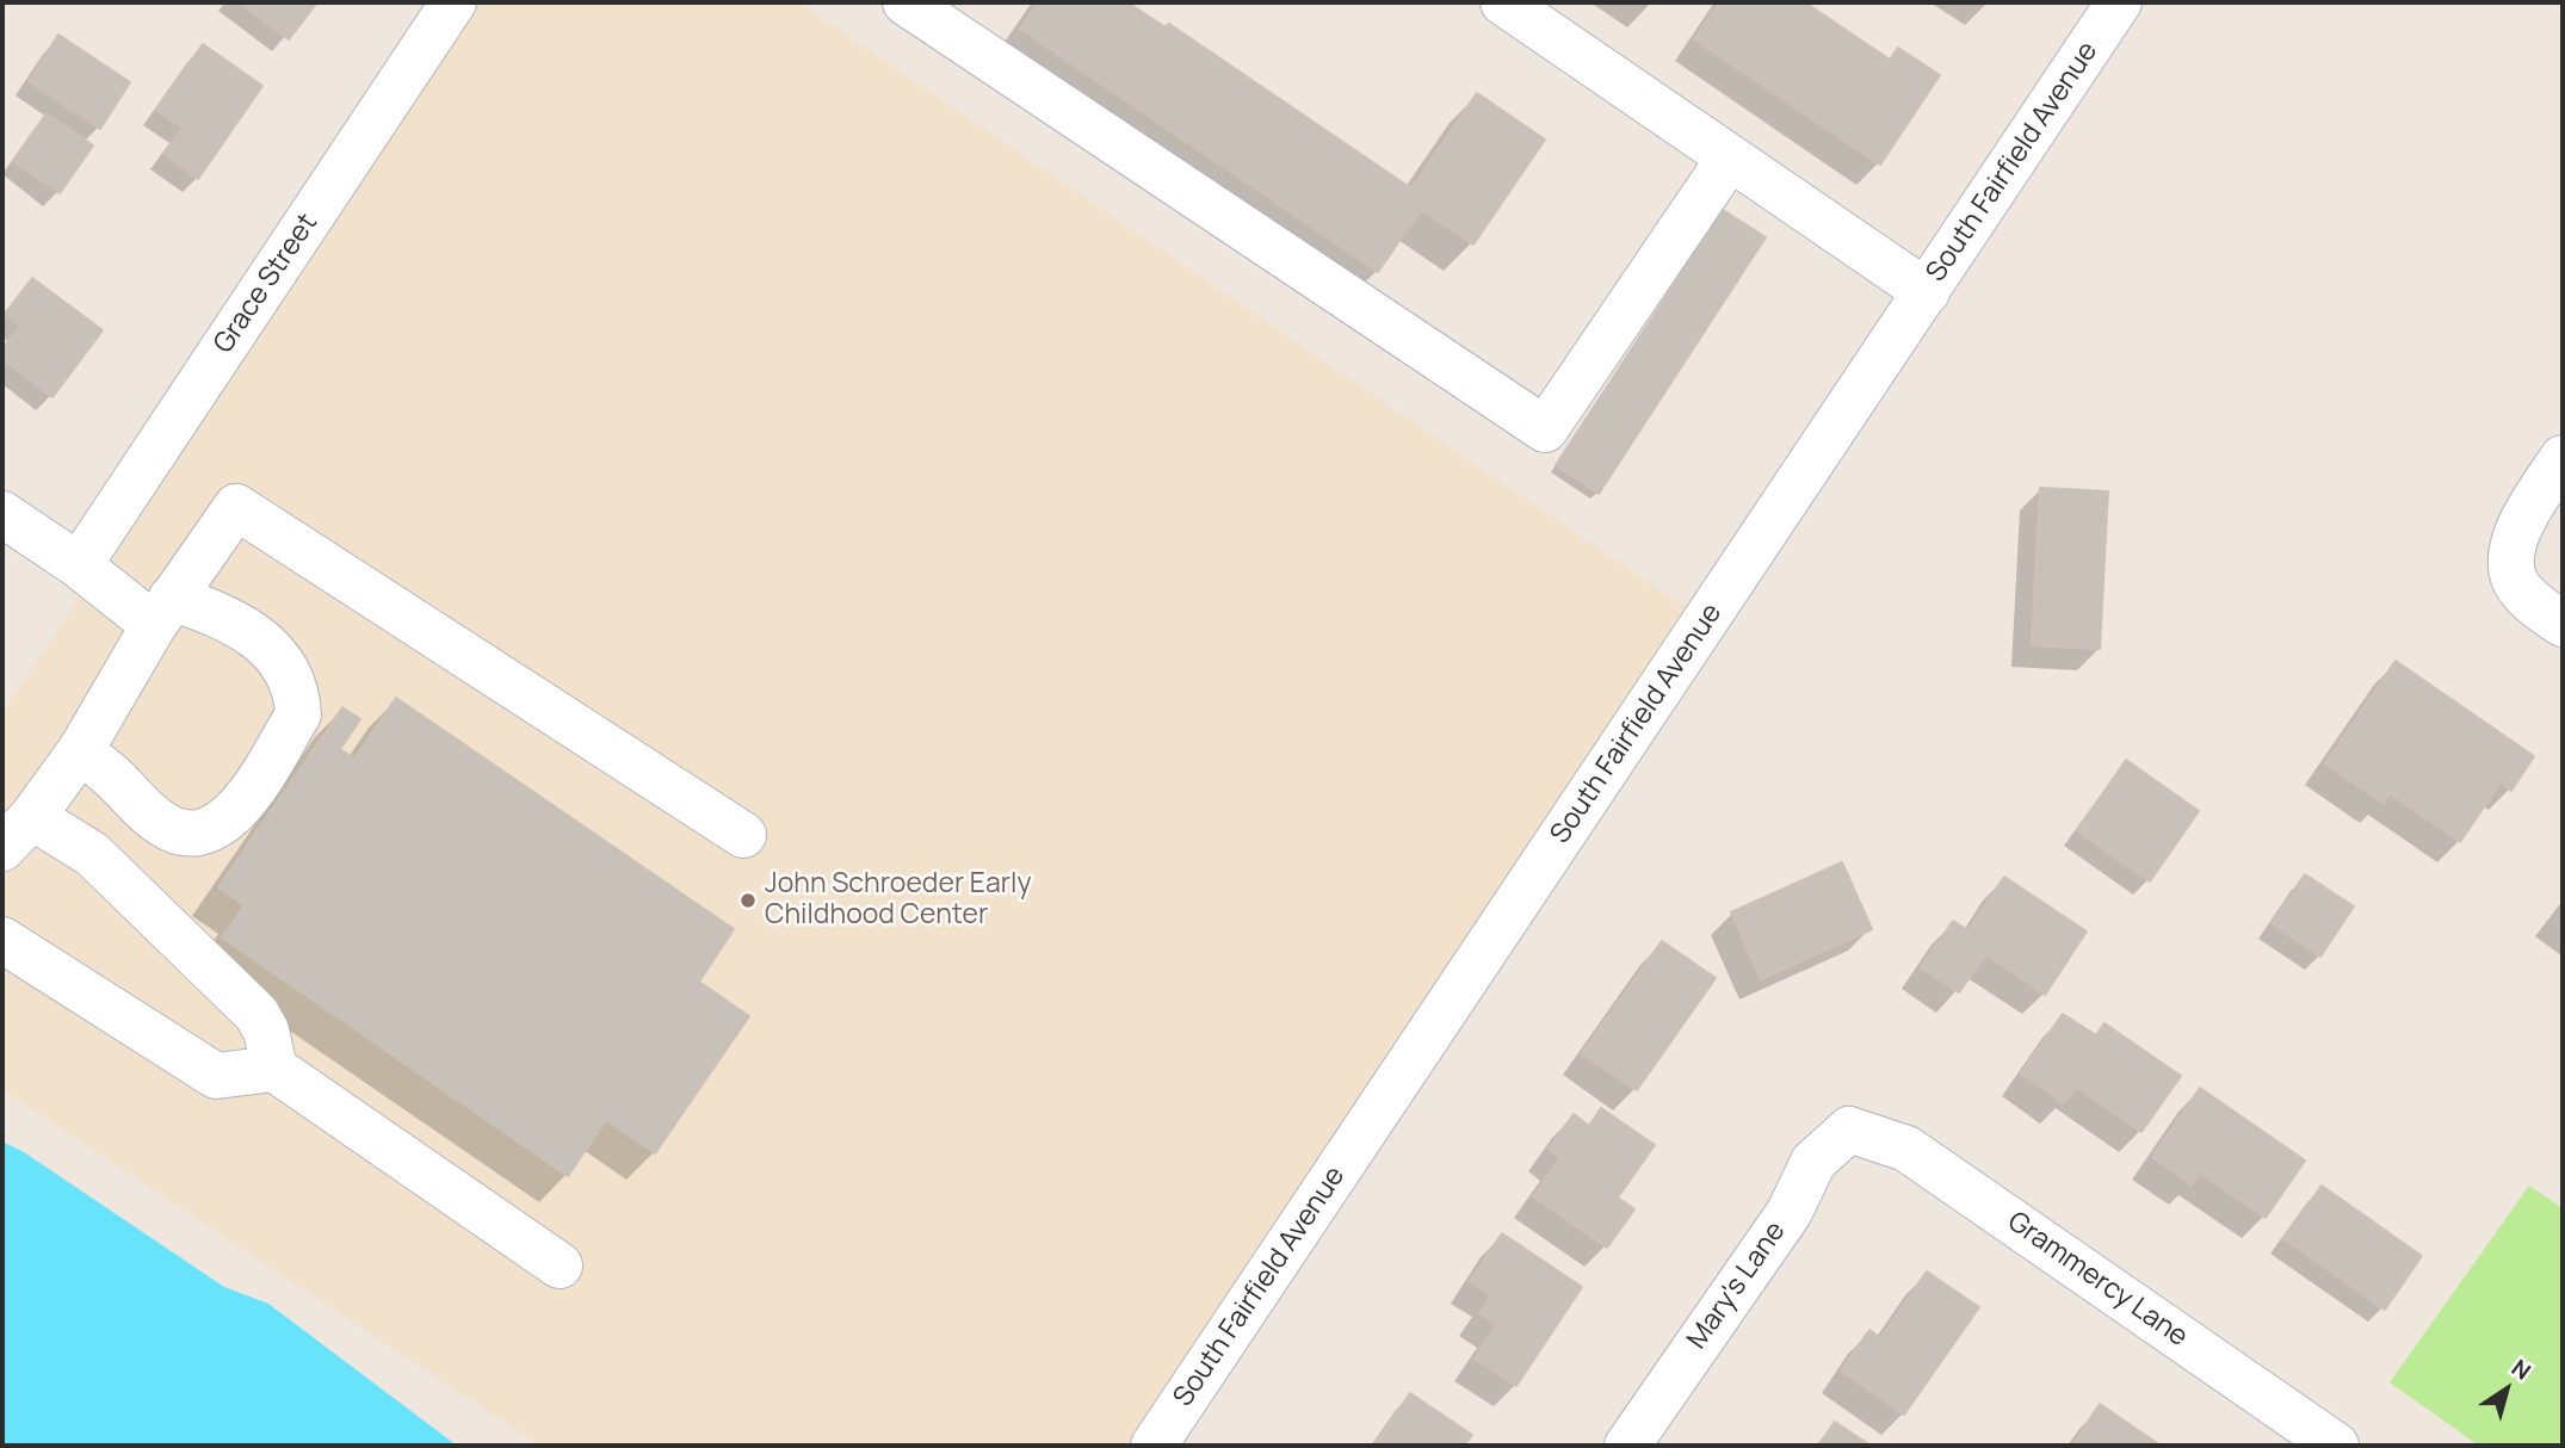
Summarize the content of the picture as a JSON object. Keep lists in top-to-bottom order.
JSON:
{
  "streets": {
    "street": [
      "South Fairfield Avenue",
      "Grace Street",
      "Grammercy Lane",
      "Mary's Lane"
    ]
  },
  "crossings": [
    ["Grammercy Lane", "Mary's Lane"]
  ],
  "places": ["John Schroeder Early Childhood Center"],
  "north": "top right"
}
